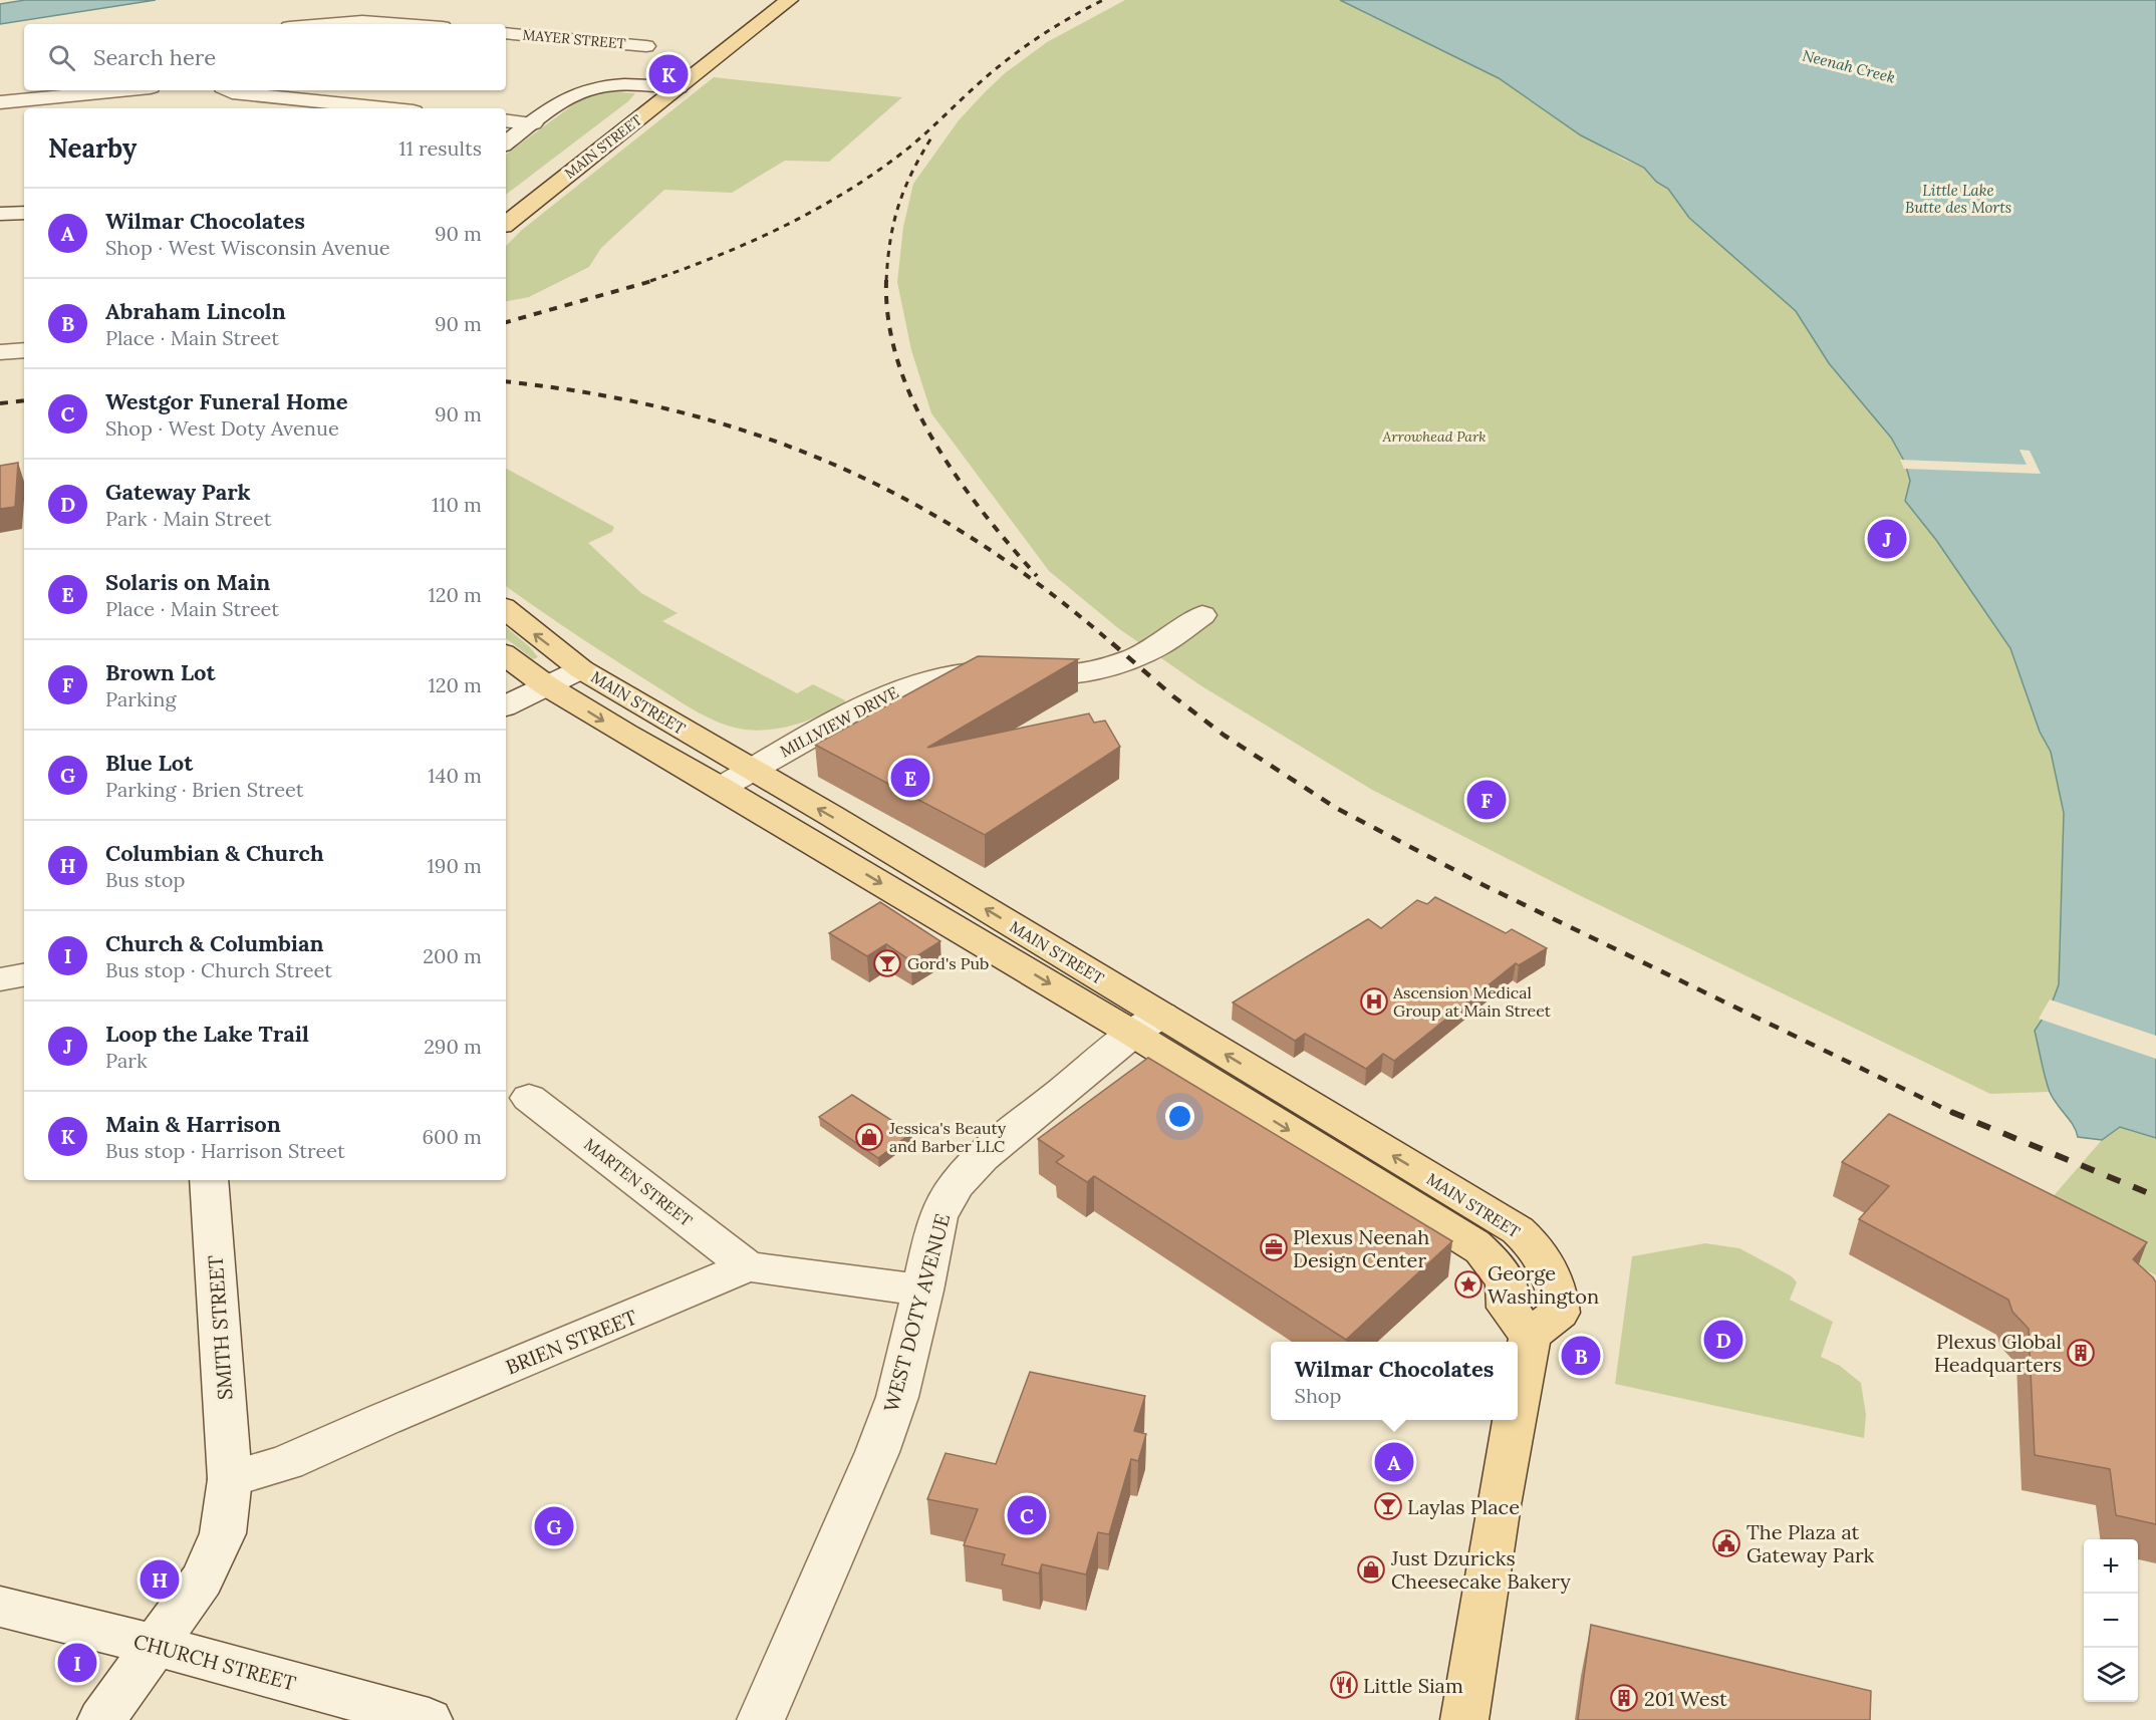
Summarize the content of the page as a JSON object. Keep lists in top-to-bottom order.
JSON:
{
  "streets": {
    "main road": ["MAIN STREET"],
    "street": [
      "MAYER STREET",
      "MILLVIEW DRIVE",
      "MARTEN STREET",
      "WEST DOTY AVENUE",
      "SMITH STREET",
      "BRIEN STREET",
      "CHURCH STREET"
    ]
  },
  "crossings": [
    ["MAIN STREET", "MILLVIEW DRIVE"],
    ["MAIN STREET", "WEST DOTY AVENUE"],
    ["MARTEN STREET", "BRIEN STREET"],
    ["SMITH STREET", "BRIEN STREET"],
    ["SMITH STREET", "CHURCH STREET"]
  ],
  "water": ["Neenah Creek", "Little Lake Butte des Morts"],
  "parks": ["Arrowhead Park"],
  "places": {
    "bar": ["Gord's Pub", "Laylas Place"],
    "hospital": ["Ascension Medical Group at Main Street"],
    "shop": ["Jessica's Beauty and Barber LLC", "Just Dzuricks Cheesecake Bakery"],
    "office": ["Plexus Neenah Design Center"],
    "place": ["George Washington"],
    "building": ["Plexus Global Headquarters", "201 West"],
    "public building": ["The Plaza at Gateway Park"],
    "restaurant": ["Little Siam"]
  },
  "page": {
    "search": "Search here",
    "pins": [
      "K",
      "J",
      "E",
      "F",
      "D",
      "B",
      "A",
      "C",
      "G",
      "H",
      "I"
    ],
    "heading": ["Nearby", "11 results"],
    "list": [
      {
        "mark": "A",
        "name": "Wilmar Chocolates",
        "note": "Shop · West Wisconsin Avenue",
        "value": "90 m"
      },
      {
        "mark": "B",
        "name": "Abraham Lincoln",
        "note": "Place · Main Street",
        "value": "90 m"
      },
      {
        "mark": "C",
        "name": "Westgor Funeral Home",
        "note": "Shop · West Doty Avenue",
        "value": "90 m"
      },
      {
        "mark": "D",
        "name": "Gateway Park",
        "note": "Park · Main Street",
        "value": "110 m"
      },
      {
        "mark": "E",
        "name": "Solaris on Main",
        "note": "Place · Main Street",
        "value": "120 m"
      },
      {
        "mark": "F",
        "name": "Brown Lot",
        "note": "Parking",
        "value": "120 m"
      },
      {
        "mark": "G",
        "name": "Blue Lot",
        "note": "Parking · Brien Street",
        "value": "140 m"
      },
      {
        "mark": "H",
        "name": "Columbian & Church",
        "note": "Bus stop",
        "value": "190 m"
      },
      {
        "mark": "I",
        "name": "Church & Columbian",
        "note": "Bus stop · Church Street",
        "value": "200 m"
      },
      {
        "mark": "J",
        "name": "Loop the Lake Trail",
        "note": "Park",
        "value": "290 m"
      },
      {
        "mark": "K",
        "name": "Main & Harrison",
        "note": "Bus stop · Harrison Street",
        "value": "600 m"
      }
    ],
    "popup": ["Wilmar Chocolates", "Shop"],
    "map_buttons": ["+", "−"]
  }
}
